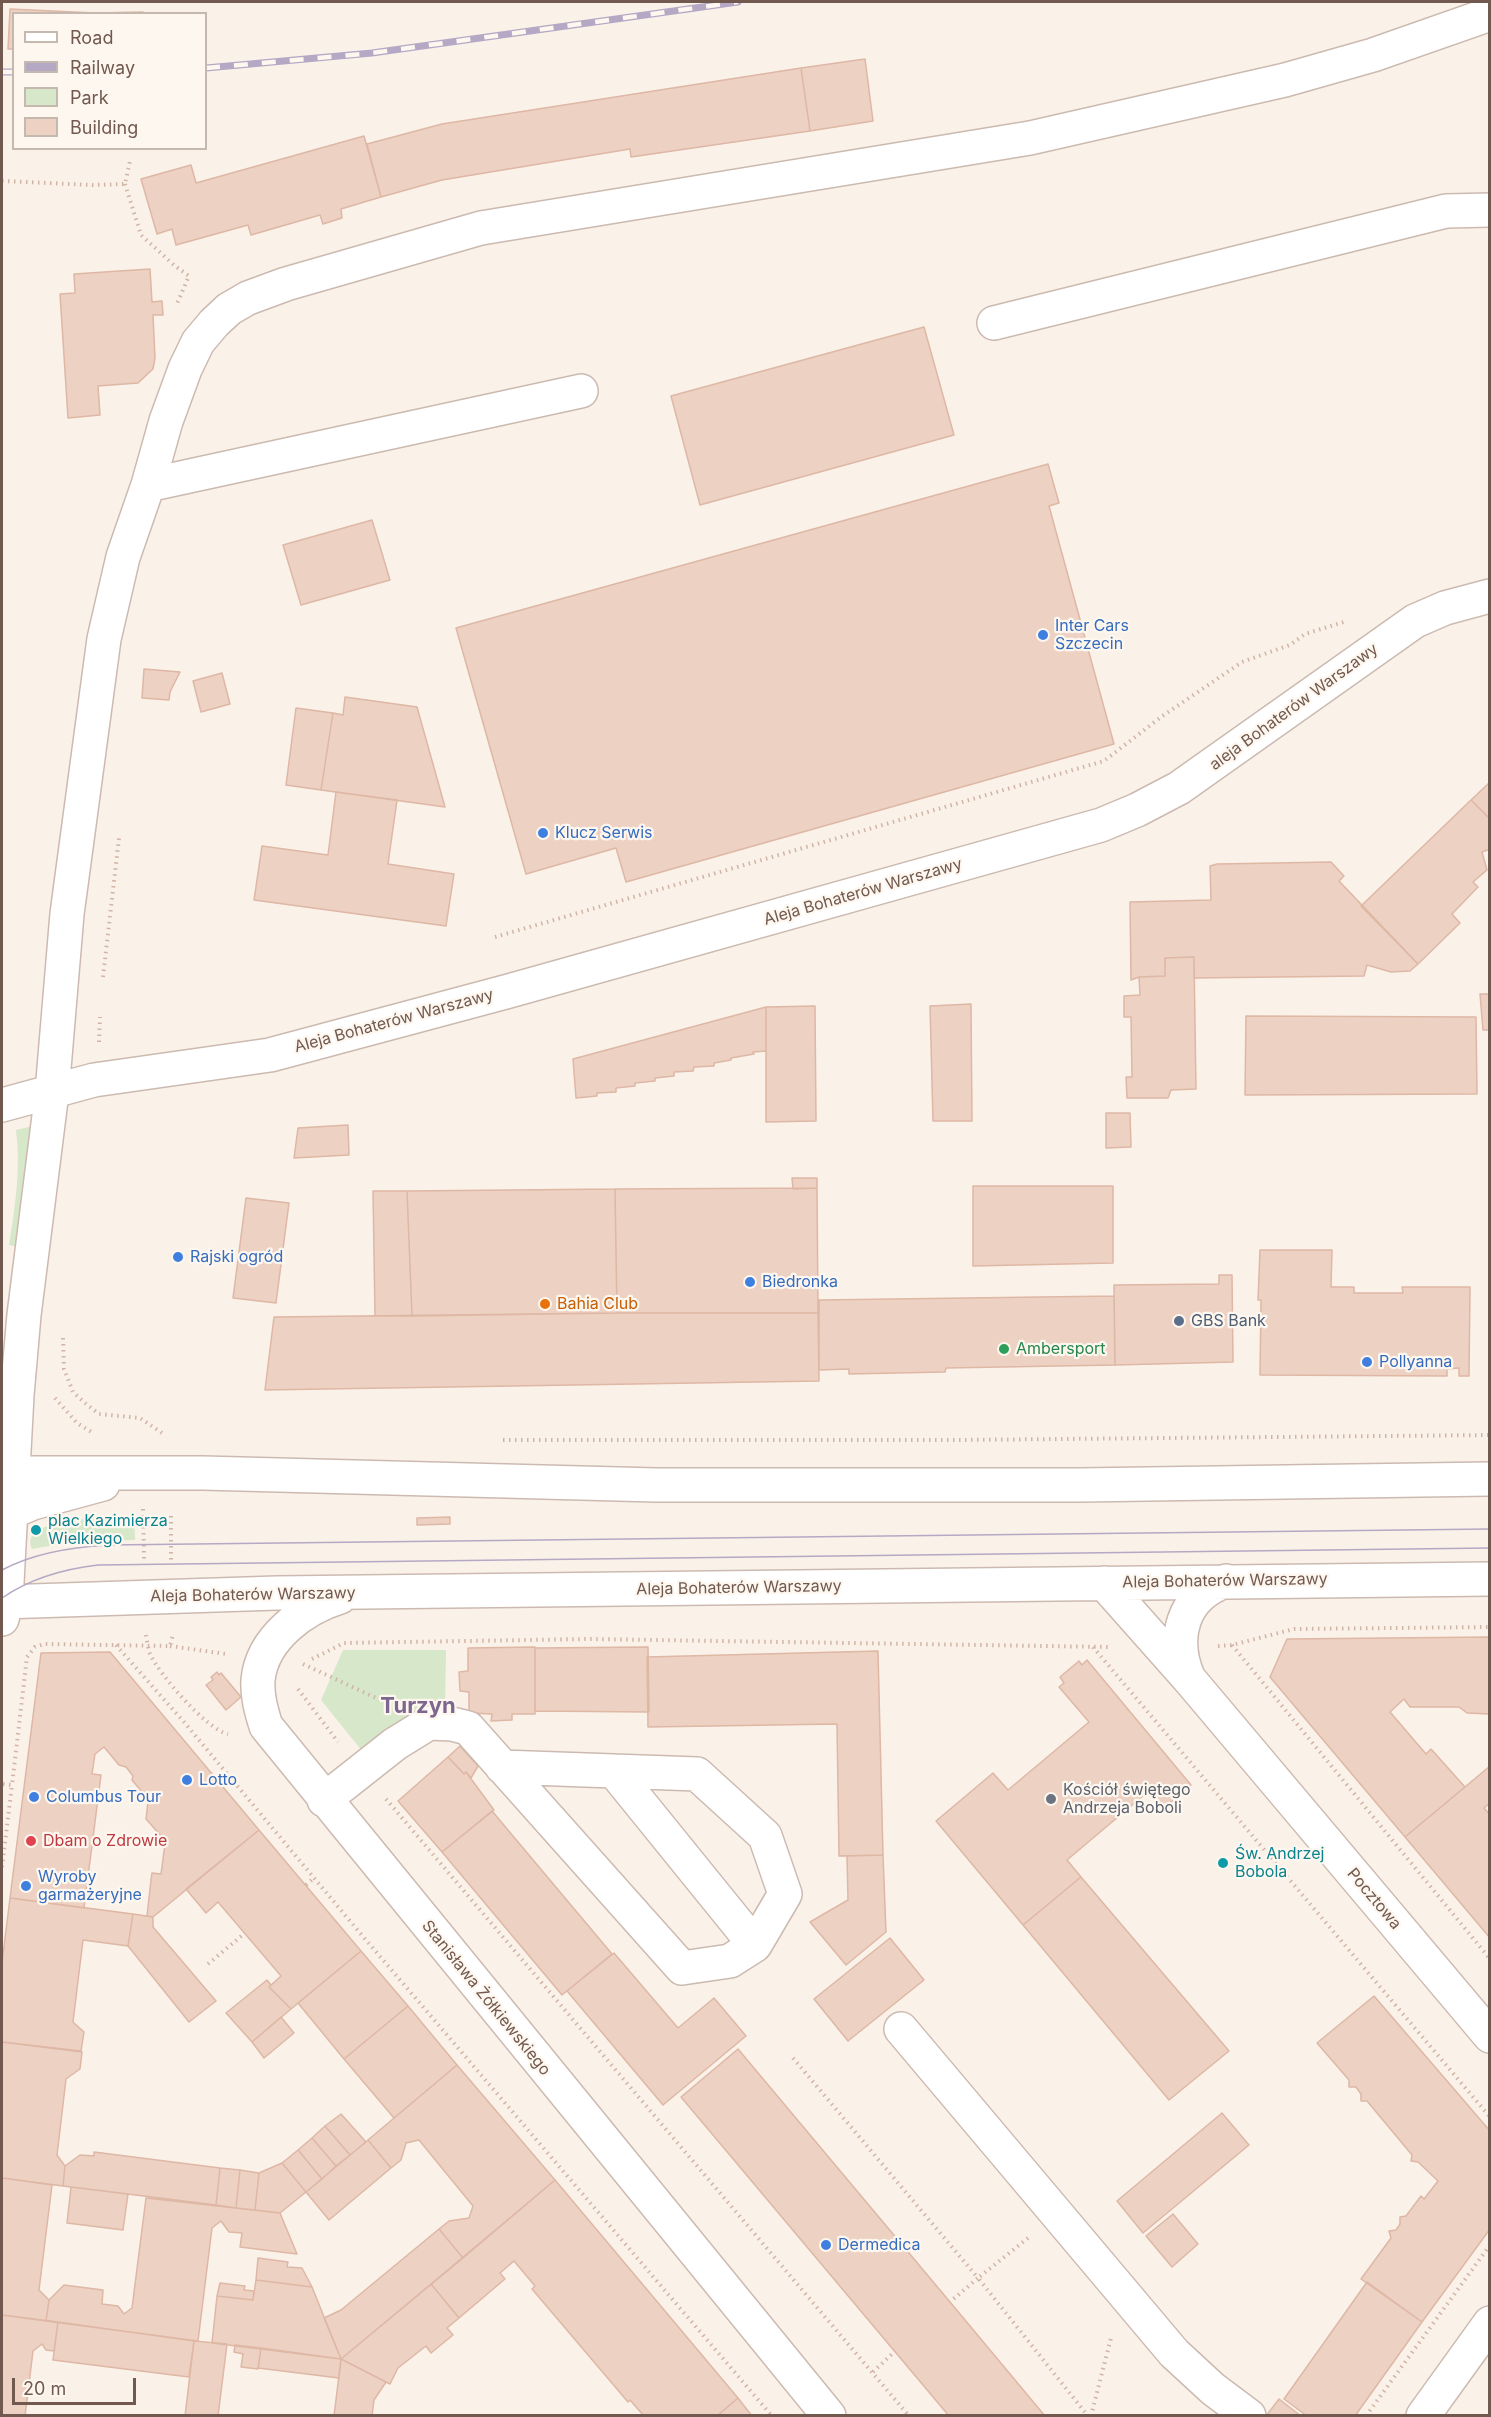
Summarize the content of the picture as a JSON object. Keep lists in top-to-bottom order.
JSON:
{
  "streets": {
    "street": [
      "aleja Bohaterów Warszawy",
      "Aleja Bohaterów Warszawy",
      "Pocztowa",
      "Stanisława Żółkiewskiego"
    ]
  },
  "crossings": [
    ["aleja Bohaterów Warszawy", "Aleja Bohaterów Warszawy"],
    ["Aleja Bohaterów Warszawy", "Pocztowa"],
    ["Aleja Bohaterów Warszawy", "Stanisława Żółkiewskiego"]
  ],
  "districts": ["Turzyn"],
  "places": [
    "Inter Cars Szczecin",
    "Klucz Serwis",
    "Rajski ogród",
    "Biedronka",
    "Bahia Club",
    "GBS Bank",
    "Ambersport",
    "Pollyanna",
    "plac Kazimierza Wielkiego",
    "Lotto",
    "Columbus Tour",
    "Kościół świętego Andrzeja Boboli",
    "Dbam o Zdrowie",
    "Św. Andrzej Bobola",
    "Wyroby garmażeryjne",
    "Dermedica"
  ],
  "legend": [
    "Road",
    "Railway",
    "Park",
    "Building"
  ],
  "scale_bar": "20 m"
}
